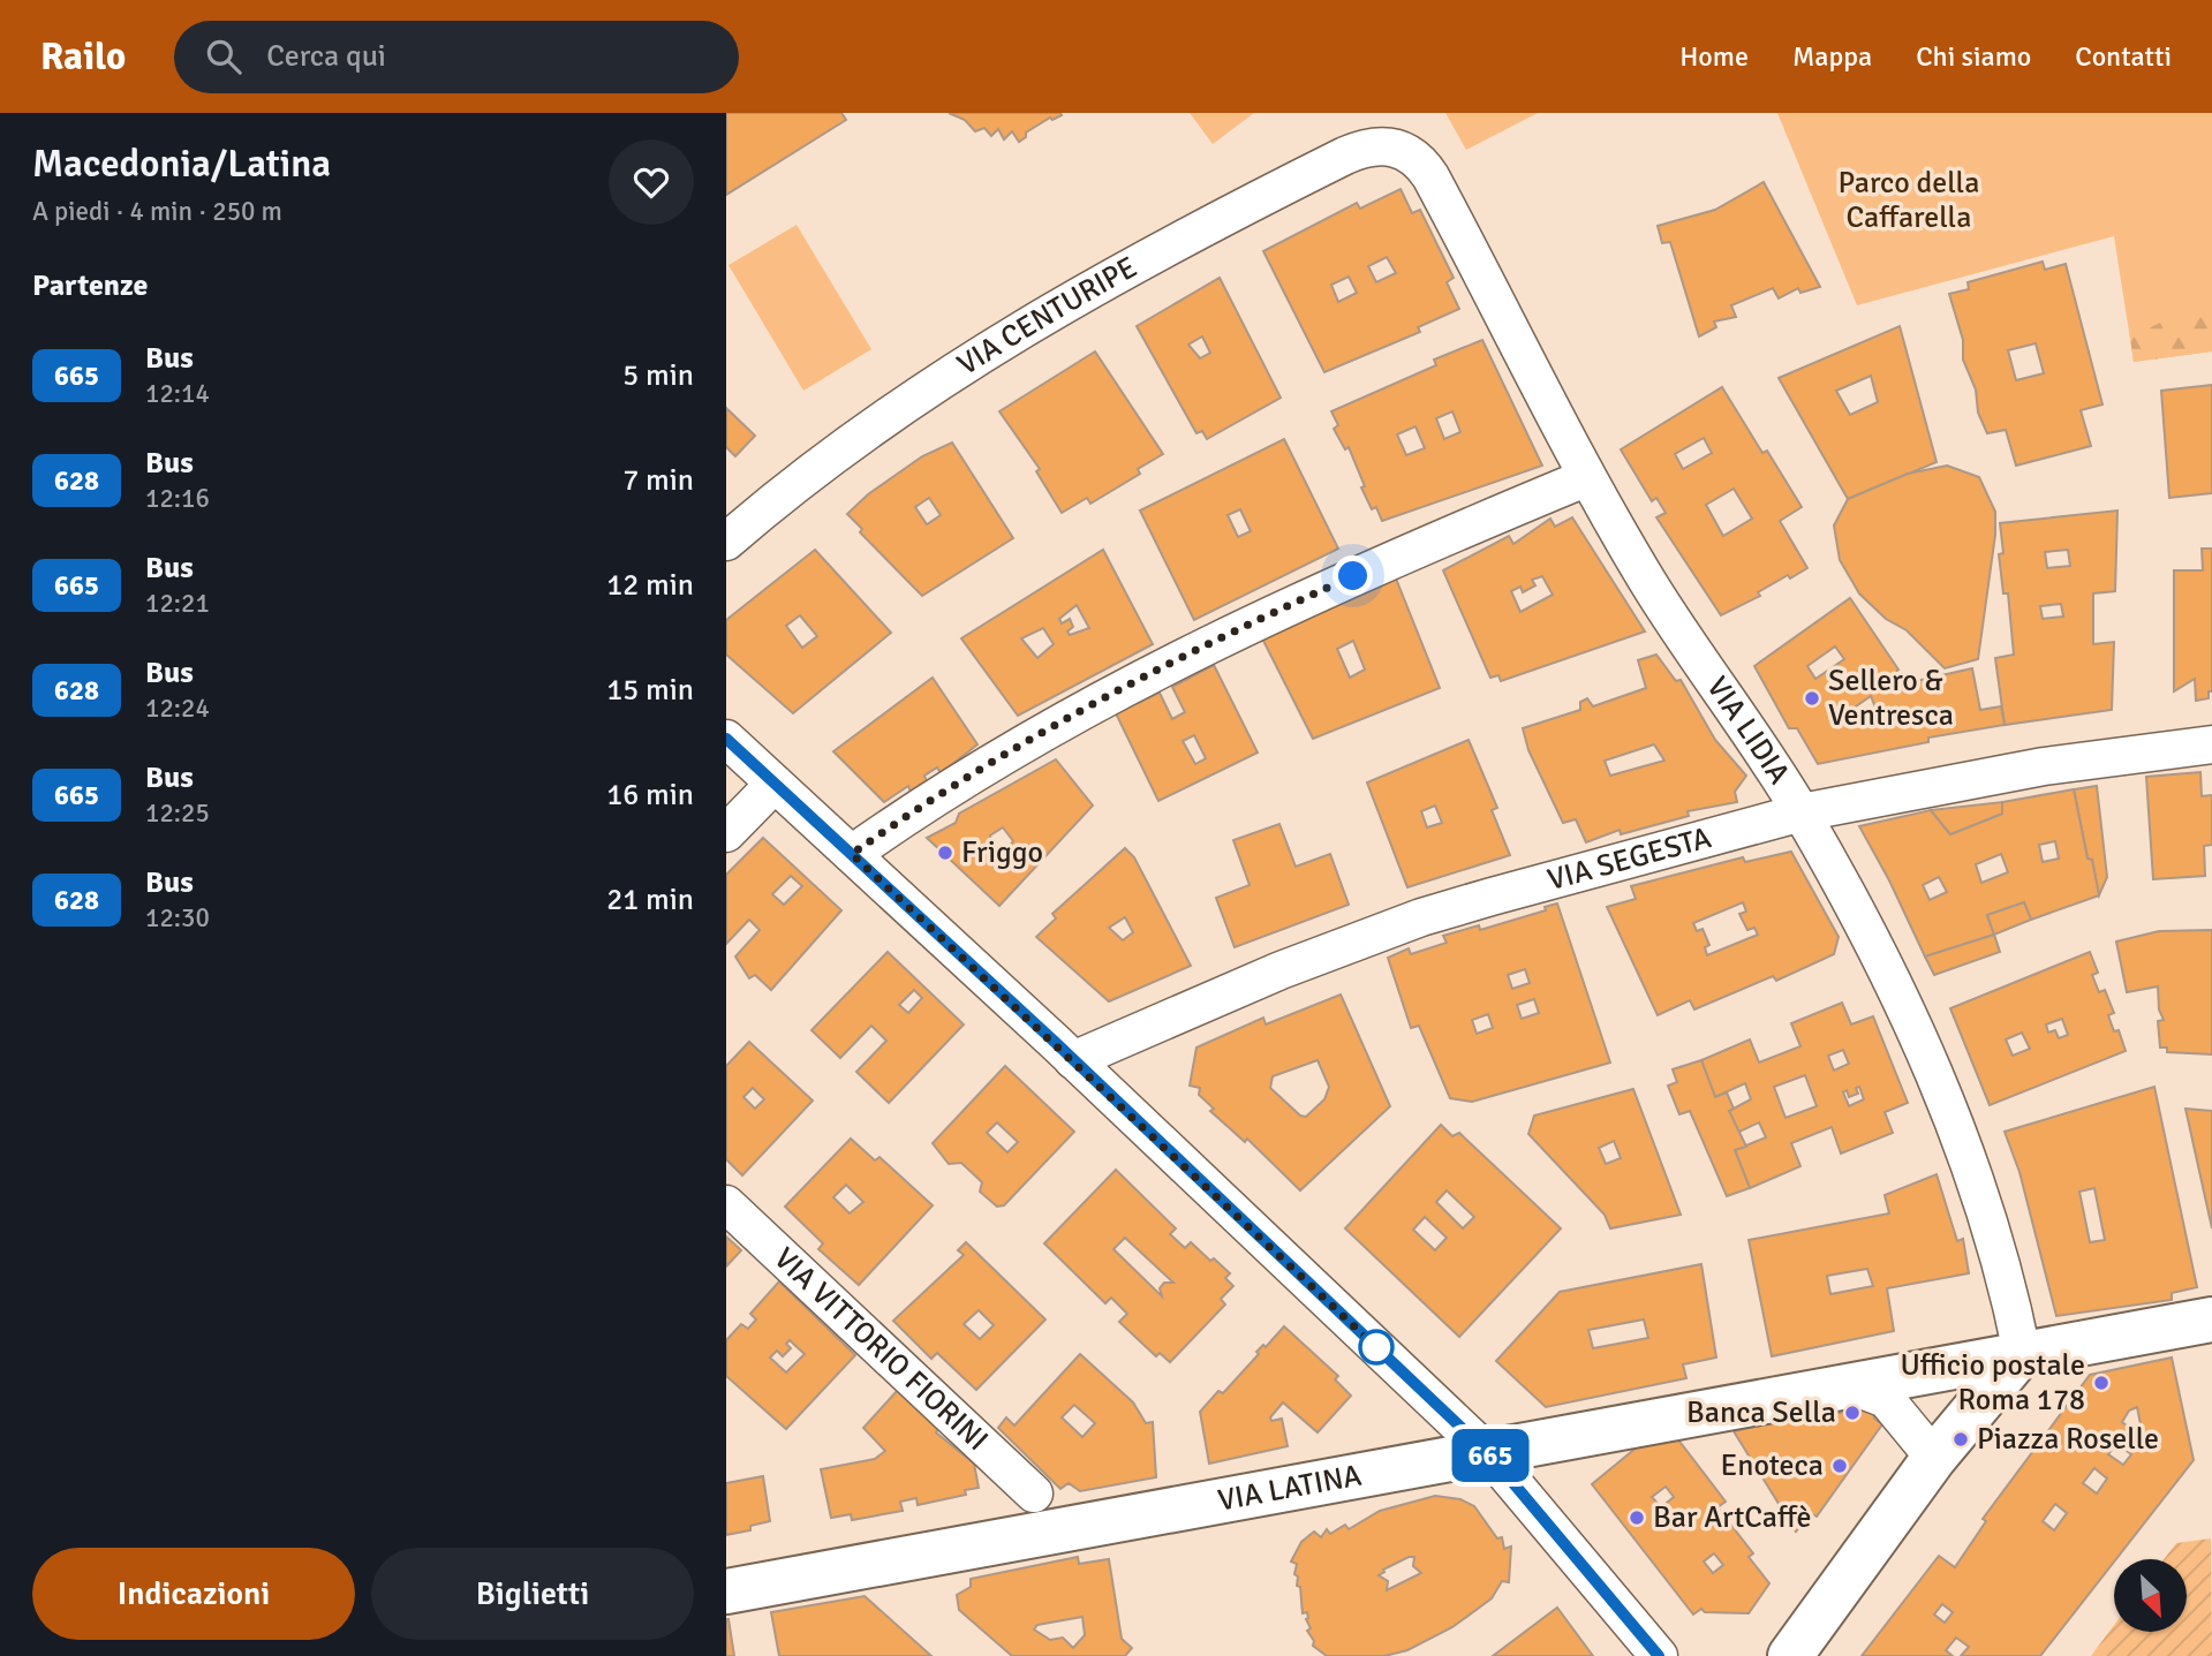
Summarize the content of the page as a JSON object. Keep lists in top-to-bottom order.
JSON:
{
  "streets": {
    "street": [
      "VIA CENTURIPE",
      "VIA LIDIA",
      "VIA SEGESTA",
      "VIA VITTORIO FIORINI",
      "VIA LATINA"
    ]
  },
  "crossings": [
    ["VIA CENTURIPE", "VIA LIDIA"],
    ["VIA LIDIA", "VIA SEGESTA"]
  ],
  "parks": ["Parco della Caffarella"],
  "places": [
    "Sellero & Ventresca",
    "Friggo",
    "Ufficio postale Roma 178",
    "Banca Sella",
    "Piazza Roselle",
    "Enoteca",
    "Bar ArtCaffè"
  ],
  "lines": ["bus line 665"],
  "north": "bottom right",
  "page": {
    "header": "Railo",
    "search": "Cerca qui",
    "nav": [
      "Home",
      "Mappa",
      "Chi siamo",
      "Contatti"
    ],
    "heading": [
      ["Macedonia/Latina", "A piedi · 4 min · 250 m"],
      "Partenze"
    ],
    "on_map": "665",
    "list": [
      {
        "mark": "665",
        "name": "Bus",
        "note": "12:14",
        "value": "5 min"
      },
      {
        "mark": "628",
        "name": "Bus",
        "note": "12:16",
        "value": "7 min"
      },
      {
        "mark": "665",
        "name": "Bus",
        "note": "12:21",
        "value": "12 min"
      },
      {
        "mark": "628",
        "name": "Bus",
        "note": "12:24",
        "value": "15 min"
      },
      {
        "mark": "665",
        "name": "Bus",
        "note": "12:25",
        "value": "16 min"
      },
      {
        "mark": "628",
        "name": "Bus",
        "note": "12:30",
        "value": "21 min"
      }
    ],
    "buttons": ["Indicazioni", "Biglietti"]
  }
}
